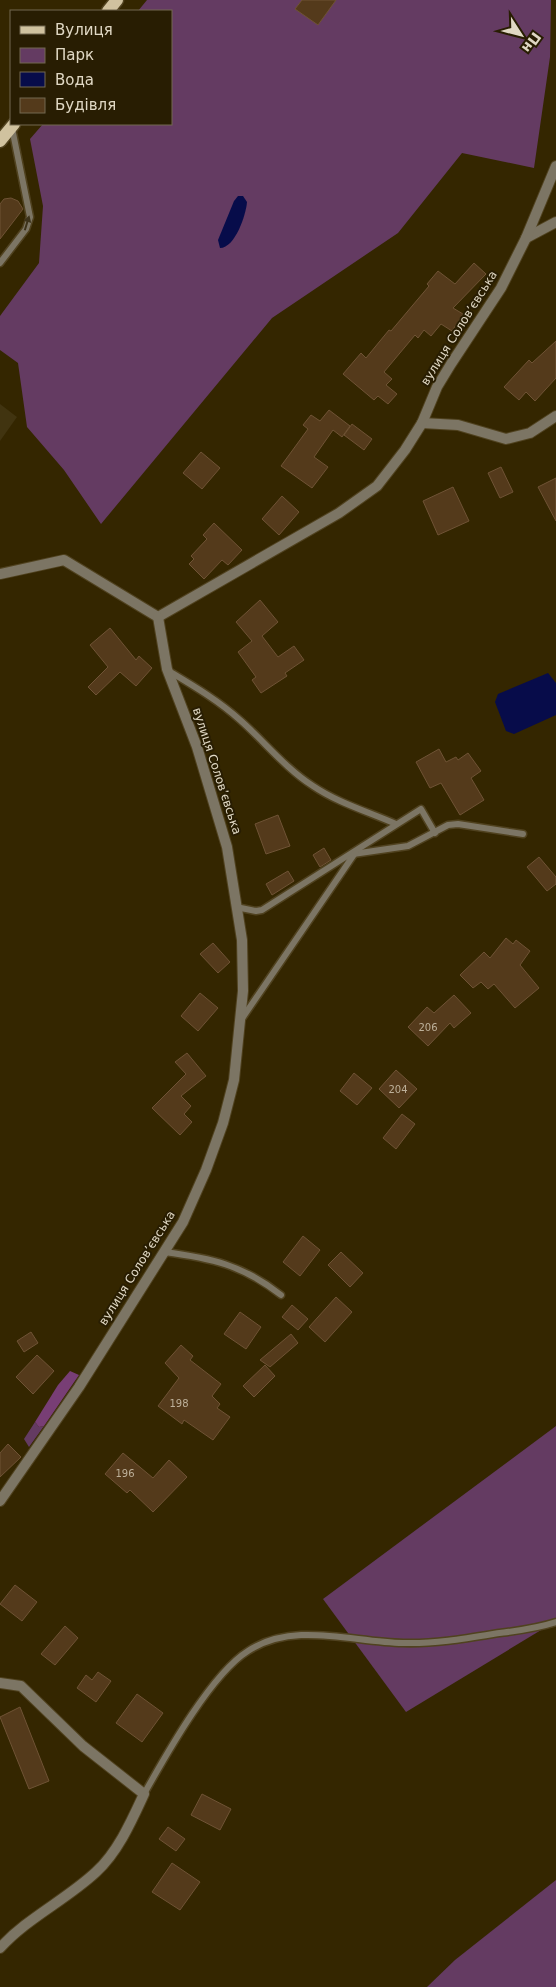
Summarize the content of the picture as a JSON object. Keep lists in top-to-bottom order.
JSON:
{
  "streets": {
    "street": ["вулиця Соловʼєвська"]
  },
  "house_numbers": [
    "206",
    "204",
    "198",
    "196"
  ],
  "legend": [
    "Вулиця",
    "Парк",
    "Вода",
    "Будівля"
  ],
  "north": "bottom right"
}
